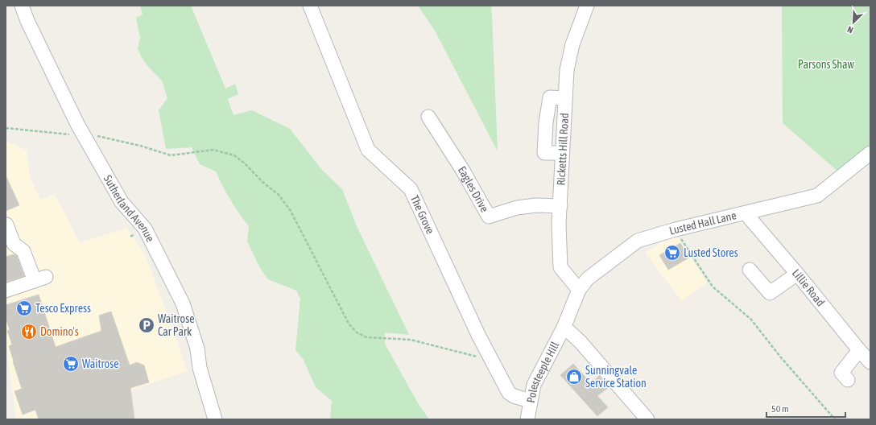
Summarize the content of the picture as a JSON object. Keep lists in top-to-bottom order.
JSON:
{
  "streets": {
    "street": [
      "Ricketts Hill Road",
      "Eagles Drive",
      "Sutherland Avenue",
      "The Grove",
      "Lusted Hall Lane",
      "Lillie Road",
      "Polesteeple Hill"
    ]
  },
  "crossings": [
    ["Ricketts Hill Road", "Eagles Drive"],
    ["Ricketts Hill Road", "Lusted Hall Lane"],
    ["The Grove", "Polesteeple Hill"],
    ["Lusted Hall Lane", "Lillie Road"],
    ["Lusted Hall Lane", "Polesteeple Hill"]
  ],
  "parks": ["Parsons Shaw"],
  "places": {
    "supermarket": ["Lusted Stores", "Tesco Express", "Waitrose"],
    "parking": ["Waitrose Car Park"],
    "restaurant": ["Domino's"],
    "shop": ["Sunningvale Service Station"]
  },
  "scale_bar": "50 m",
  "north": "bottom left"
}
